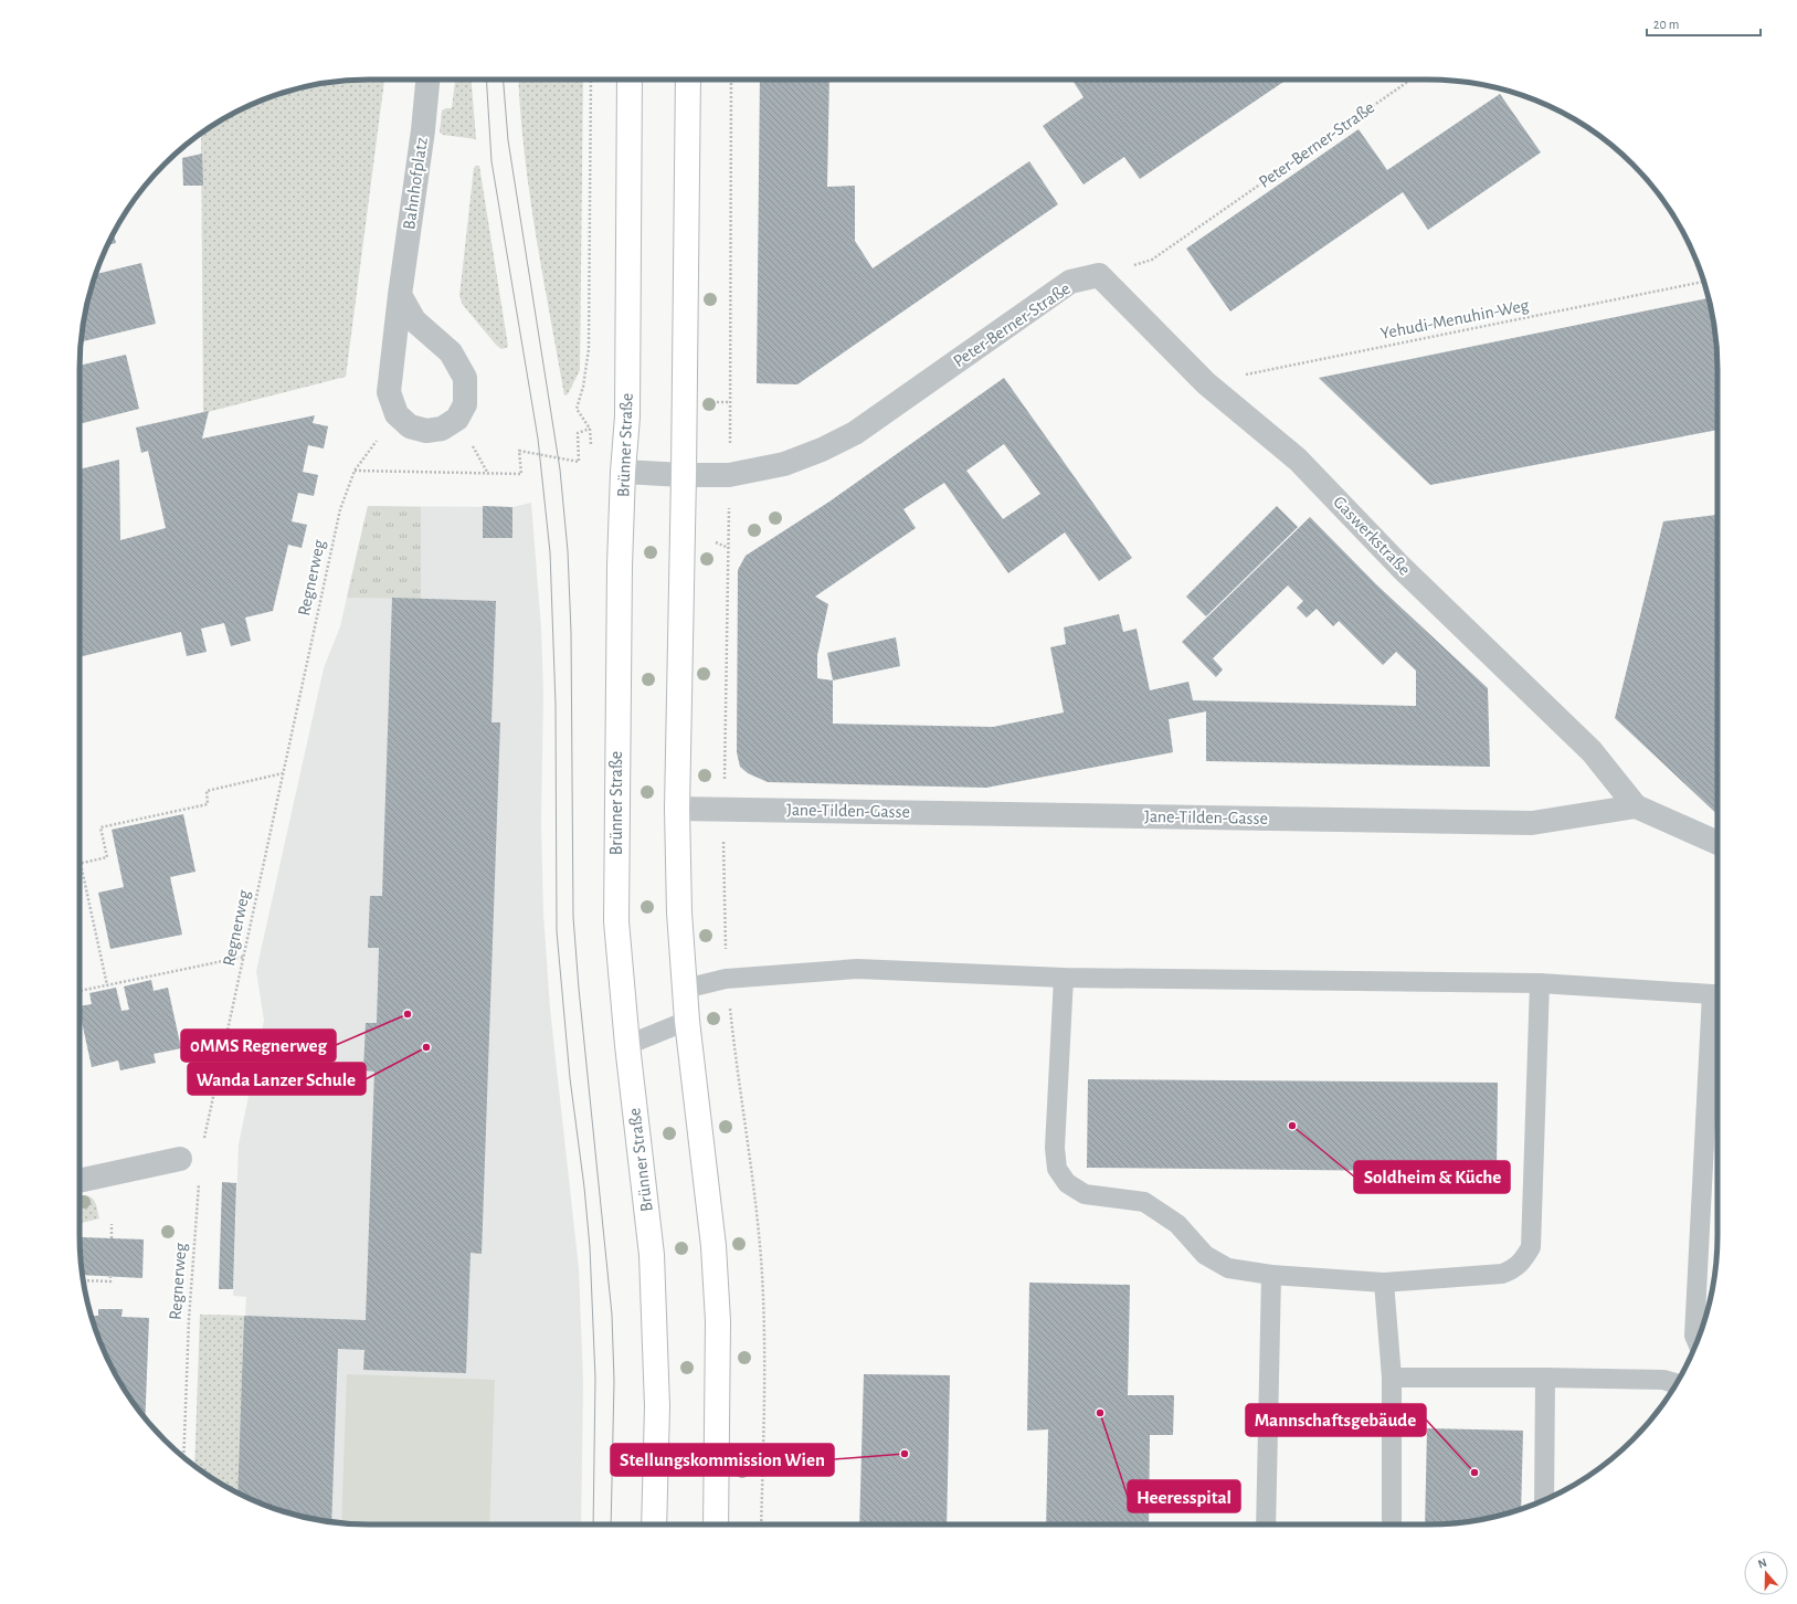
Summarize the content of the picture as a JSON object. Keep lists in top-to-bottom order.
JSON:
{
  "streets": {
    "main road": ["Brünner Straße"],
    "street": [
      "Peter-Berner-Straße",
      "Bahnhofplatz",
      "Gaswerkstraße",
      "Jane-Tilden-Gasse"
    ],
    "path": ["Yehudi-Menuhin-Weg", "Regnerweg"]
  },
  "crossings": [
    ["Peter-Berner-Straße", "Brünner Straße"],
    ["Peter-Berner-Straße", "Gaswerkstraße"],
    ["Bahnhofplatz", "Regnerweg"],
    ["Yehudi-Menuhin-Weg", "Gaswerkstraße"],
    ["Gaswerkstraße", "Jane-Tilden-Gasse"]
  ],
  "places": [
    "0MMS Regnerweg",
    "Wanda Lanzer Schule",
    "Soldheim & Küche",
    "Heeresspital",
    "Stellungskommission Wien",
    "Mannschaftsgebäude"
  ],
  "scale_bar": "20 m",
  "north": "top"
}
